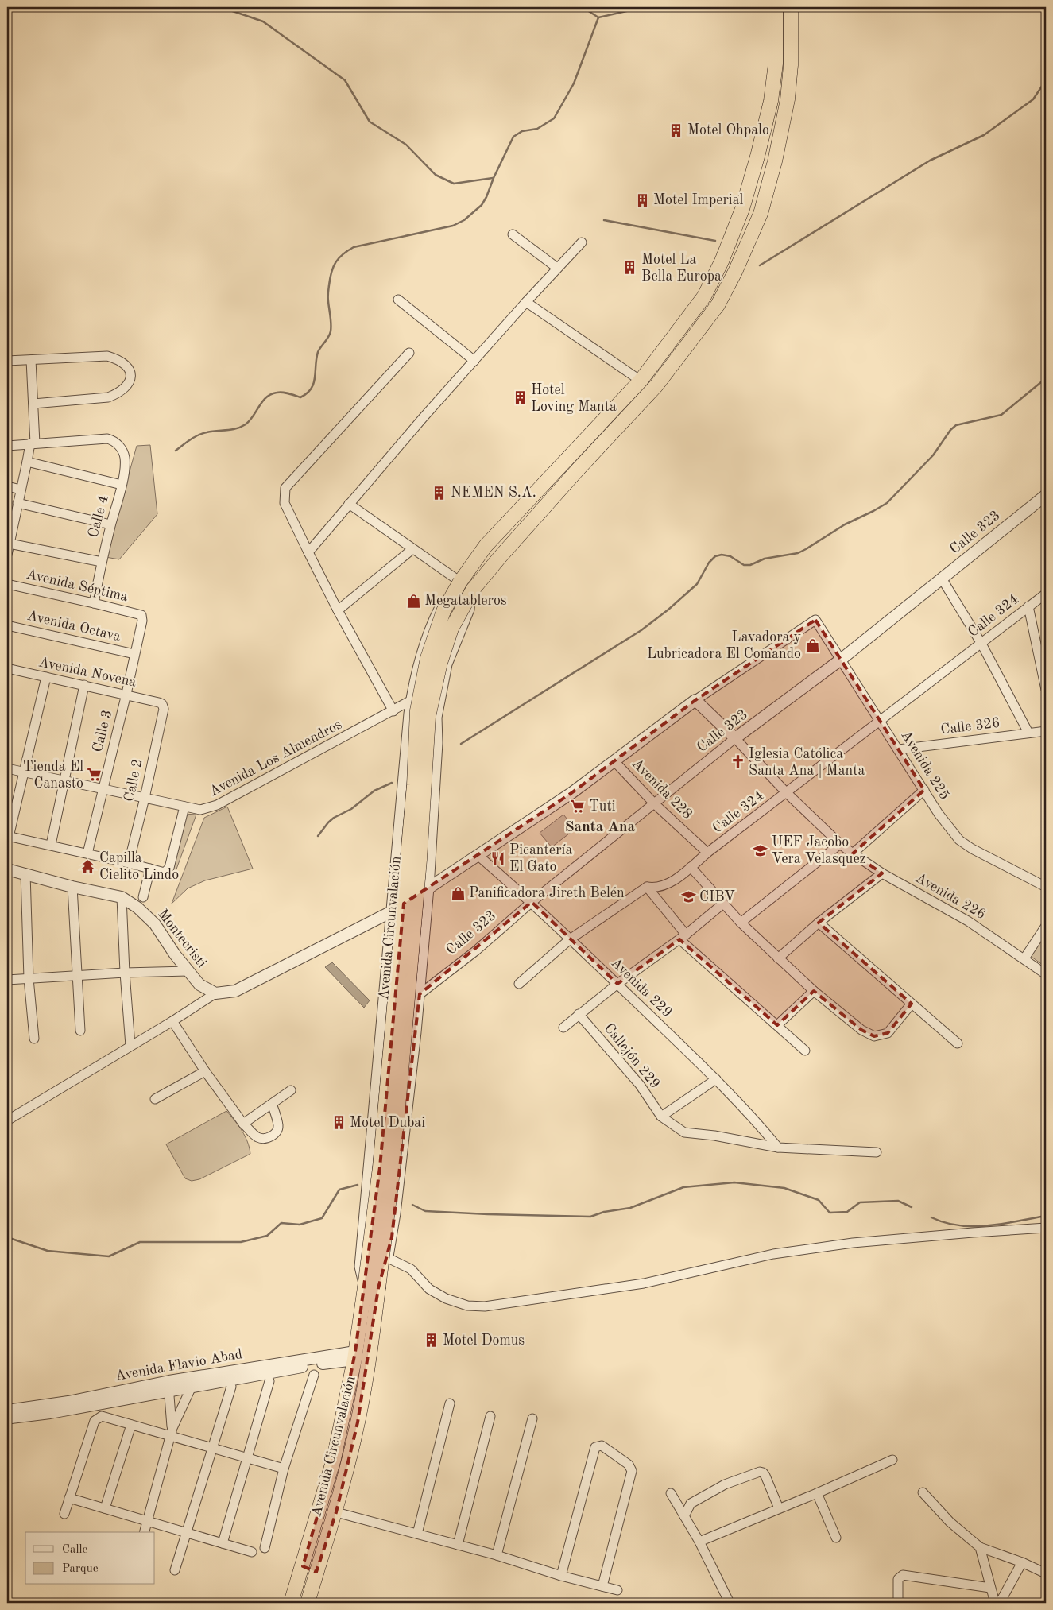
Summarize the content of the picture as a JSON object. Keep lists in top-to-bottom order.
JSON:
{
  "streets": {
    "highway": ["Avenida Circunvalación"],
    "street": [
      "Calle 4",
      "Calle 323",
      "Avenida Séptima",
      "Calle 324",
      "Avenida Octava",
      "Avenida Novena",
      "Calle 326",
      "Calle 3",
      "Avenida Los Almendros",
      "Avenida 225",
      "Calle 2",
      "Avenida 228",
      "Avenida 226",
      "Montecristi",
      "Avenida 229",
      "Callejón 229",
      "Avenida Flavio Abad"
    ]
  },
  "crossings": [
    ["Calle 4", "Avenida Séptima"],
    ["Calle 323", "Avenida 225"],
    ["Calle 323", "Avenida 228"],
    ["Calle 323", "Avenida 226"],
    ["Calle 323", "Avenida Circunvalación"],
    ["Calle 323", "Avenida 229"],
    ["Avenida Séptima", "Calle 3"],
    ["Calle 324", "Avenida 225"],
    ["Calle 324", "Avenida 228"],
    ["Calle 324", "Avenida 226"],
    ["Calle 324", "Avenida 229"],
    ["Avenida Octava", "Calle 3"],
    ["Avenida Novena", "Calle 3"],
    ["Avenida Novena", "Calle 2"],
    ["Calle 326", "Avenida 225"],
    ["Calle 3", "Avenida Los Almendros"],
    ["Avenida Los Almendros", "Calle 2"],
    ["Avenida Los Almendros", "Avenida Circunvalación"],
    ["Avenida Circunvalación", "Avenida Flavio Abad"]
  ],
  "districts": ["Santa Ana"],
  "places": {
    "building": [
      "Motel Ohpalo",
      "Motel Imperial",
      "Motel La Bella Europa",
      "Hotel Loving Manta",
      "NEMEN S.A.",
      "Motel Dubai",
      "Motel Domus"
    ],
    "shop": ["Megatableros", "Lavadora y Lubricadora El Comando", "Panificadora Jireth Belén"],
    "church": ["Iglesia Católica Santa Ana | Manta"],
    "supermarket": ["Tienda El Canasto", "Tuti"],
    "school or university": ["UEF Jacobo Vera Velasquez", "CIBV"],
    "restaurant": ["Picantería El Gato"],
    "temple": ["Capilla Cielito Lindo"]
  },
  "legend": ["Calle", "Parque"]
}
